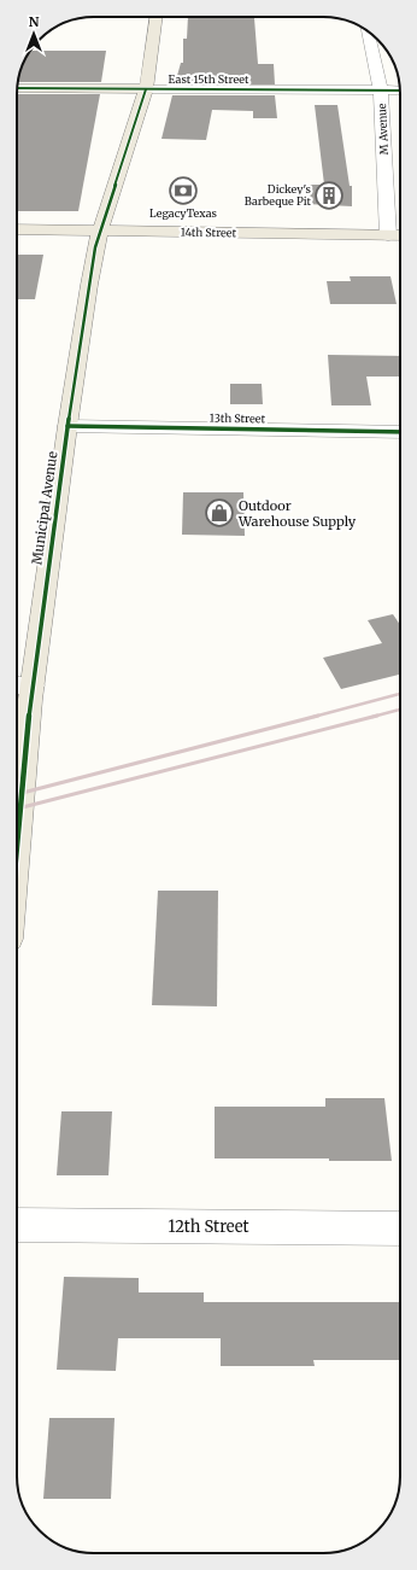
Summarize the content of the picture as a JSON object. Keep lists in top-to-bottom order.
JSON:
{
  "streets": {
    "main road": ["East 15th Street", "14th Street", "Municipal Avenue"],
    "street": ["M Avenue", "13th Street", "12th Street"]
  },
  "crossings": [
    ["East 15th Street", "M Avenue"],
    ["East 15th Street", "Municipal Avenue"],
    ["M Avenue", "14th Street"],
    ["14th Street", "Municipal Avenue"],
    ["13th Street", "Municipal Avenue"]
  ],
  "places": {
    "bank": ["LegacyTexas"],
    "building": ["Dickey's Barbeque Pit"],
    "shop": ["Outdoor Warehouse Supply"]
  },
  "north": "top"
}
